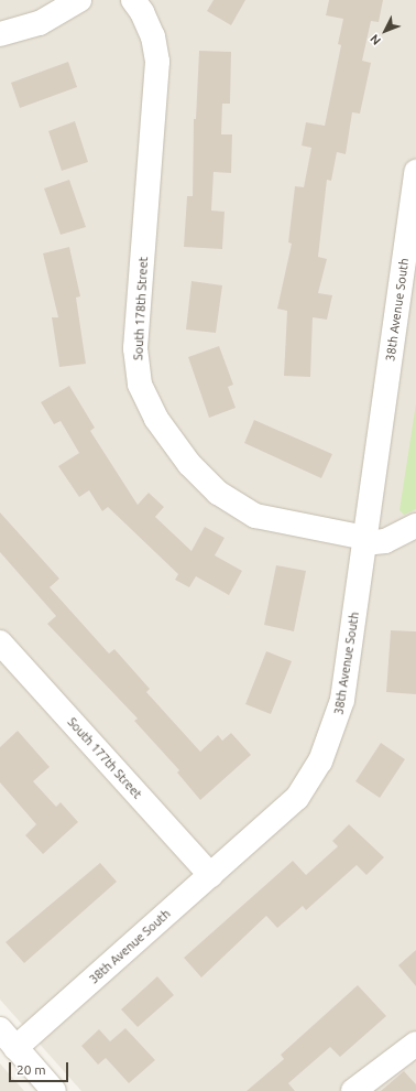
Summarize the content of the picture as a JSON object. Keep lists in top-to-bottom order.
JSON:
{
  "streets": {
    "street": ["South 178th Street", "38th Avenue South", "South 177th Street"]
  },
  "crossings": [
    ["South 178th Street", "38th Avenue South"],
    ["38th Avenue South", "South 177th Street"]
  ],
  "scale_bar": "20 m",
  "north": "bottom left"
}
